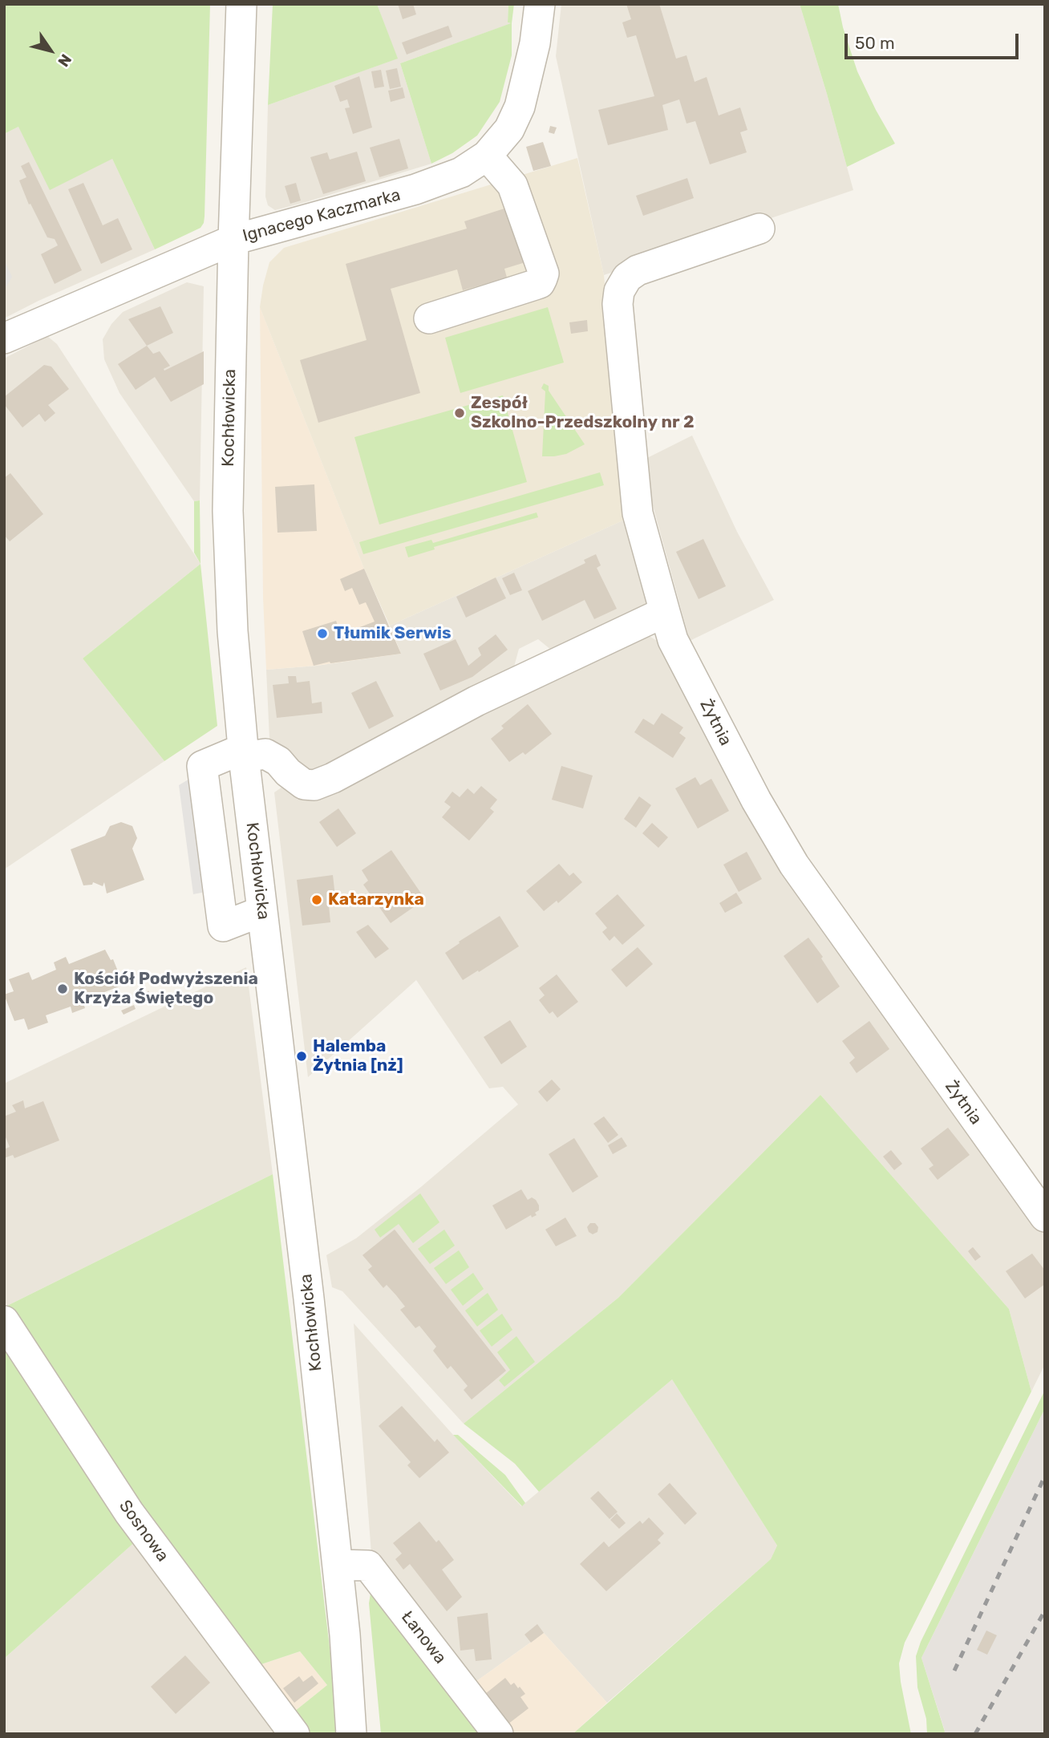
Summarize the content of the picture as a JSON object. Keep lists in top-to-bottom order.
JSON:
{
  "streets": {
    "street": [
      "Ignacego Kaczmarka",
      "Kochłowicka",
      "Żytnia",
      "Sosnowa",
      "Łanowa"
    ]
  },
  "crossings": [
    ["Ignacego Kaczmarka", "Kochłowicka"],
    ["Kochłowicka", "Łanowa"]
  ],
  "places": [
    "Zespół Szkolno-Przedszkolny nr 2",
    "Tłumik Serwis",
    "Katarzynka",
    "Kościół Podwyższenia Krzyża Świętego",
    "Halemba Żytnia [nż]"
  ],
  "scale_bar": "50 m",
  "north": "bottom right"
}
